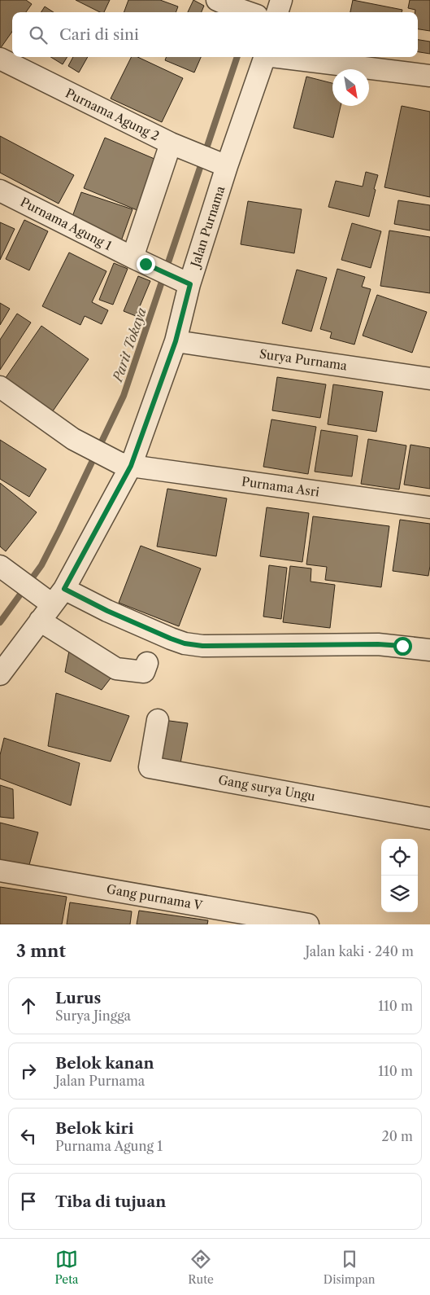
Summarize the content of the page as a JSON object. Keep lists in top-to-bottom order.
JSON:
{
  "streets": {
    "street": [
      "Purnama Agung 2",
      "Purnama Agung 1",
      "Jalan Purnama",
      "Surya Purnama",
      "Purnama Asri",
      "Gang surya Ungu",
      "Gang purnama V"
    ]
  },
  "crossings": [
    ["Purnama Agung 2", "Jalan Purnama"],
    ["Purnama Agung 1", "Jalan Purnama"],
    ["Jalan Purnama", "Surya Purnama"],
    ["Jalan Purnama", "Purnama Asri"]
  ],
  "water": ["Parit Tokaya"],
  "north": "bottom right",
  "page": {
    "search": "Cari di sini",
    "heading": ["3 mnt", "Jalan kaki · 240 m"],
    "list": [
      ["Lurus", "Surya Jingga", "110 m"],
      ["Belok kanan", "Jalan Purnama", "110 m"],
      ["Belok kiri", "Purnama Agung 1", "20 m"],
      "Tiba di tujuan"
    ],
    "nav": ["Peta", "Rute", "Disimpan"]
  }
}
